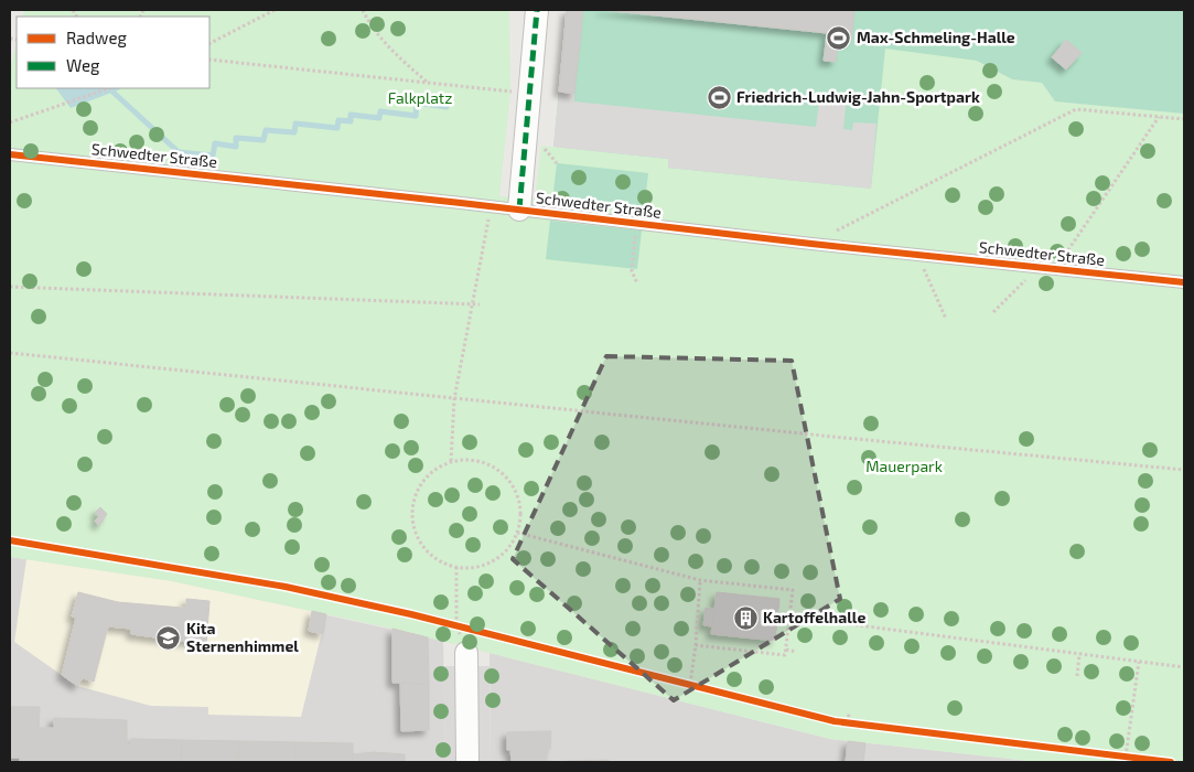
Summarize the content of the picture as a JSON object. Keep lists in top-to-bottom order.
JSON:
{
  "streets": {
    "lane": ["Schwedter Straße"]
  },
  "parks": ["Falkplatz", "Mauerpark"],
  "places": {
    "sports": ["Max-Schmeling-Halle", "Friedrich-Ludwig-Jahn-Sportpark"],
    "building": ["Kartoffelhalle"],
    "school or university": ["Kita Sternenhimmel"]
  },
  "legend": ["Radweg", "Weg"]
}
